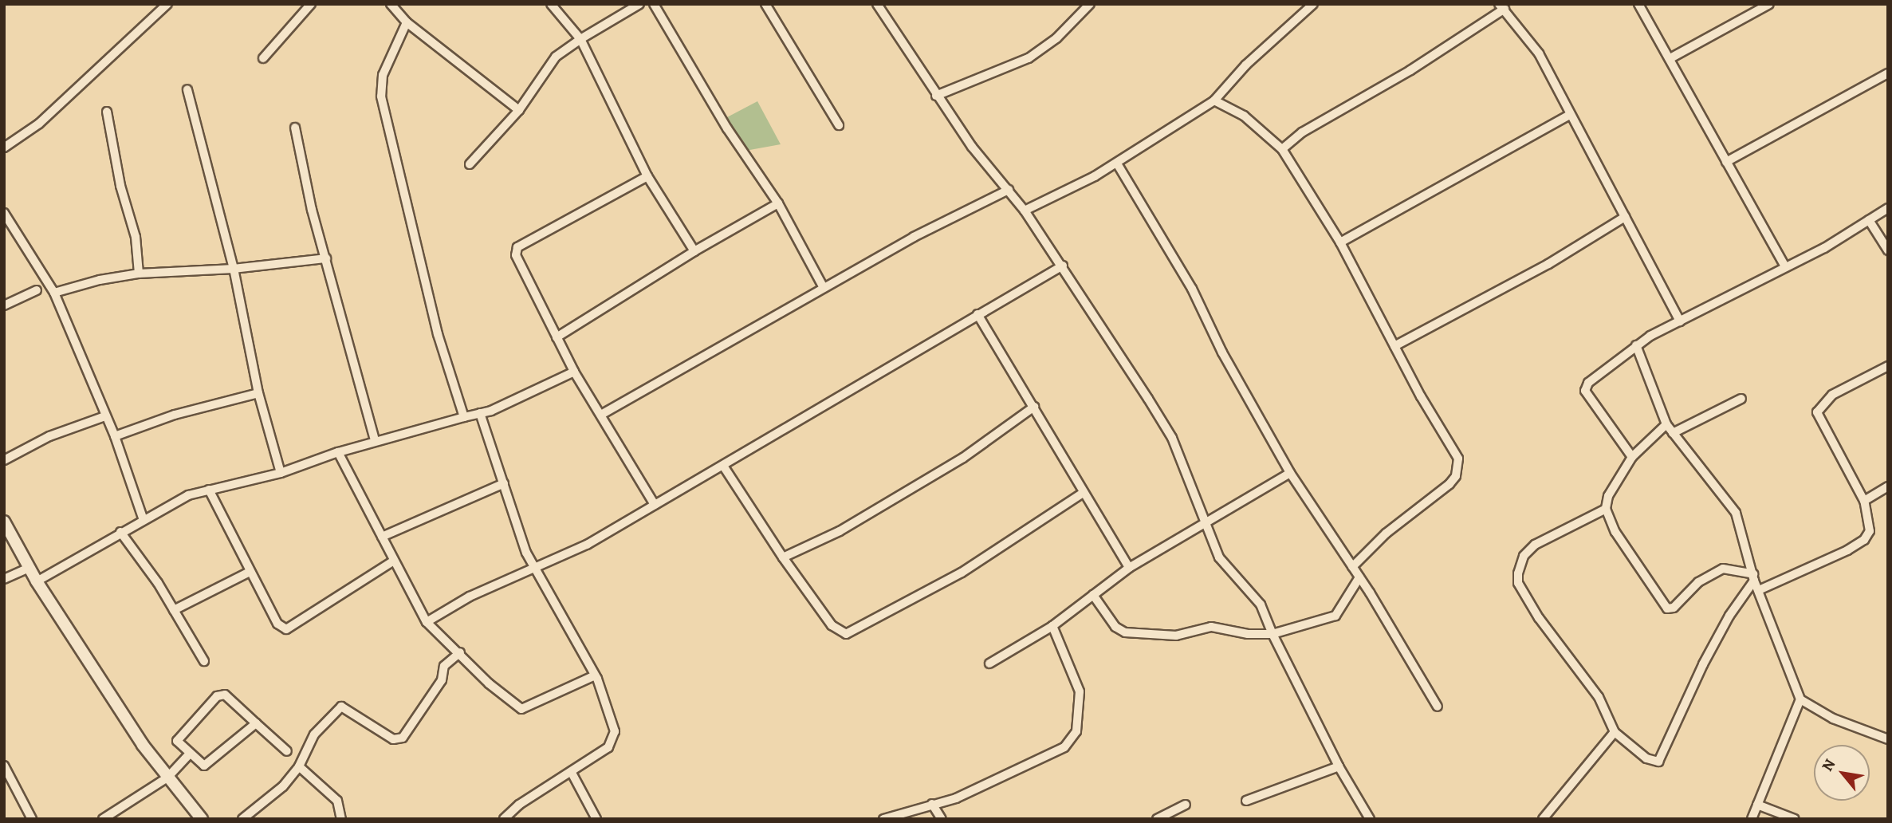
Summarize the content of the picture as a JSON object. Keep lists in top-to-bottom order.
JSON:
{
  "north": "top left"
}
